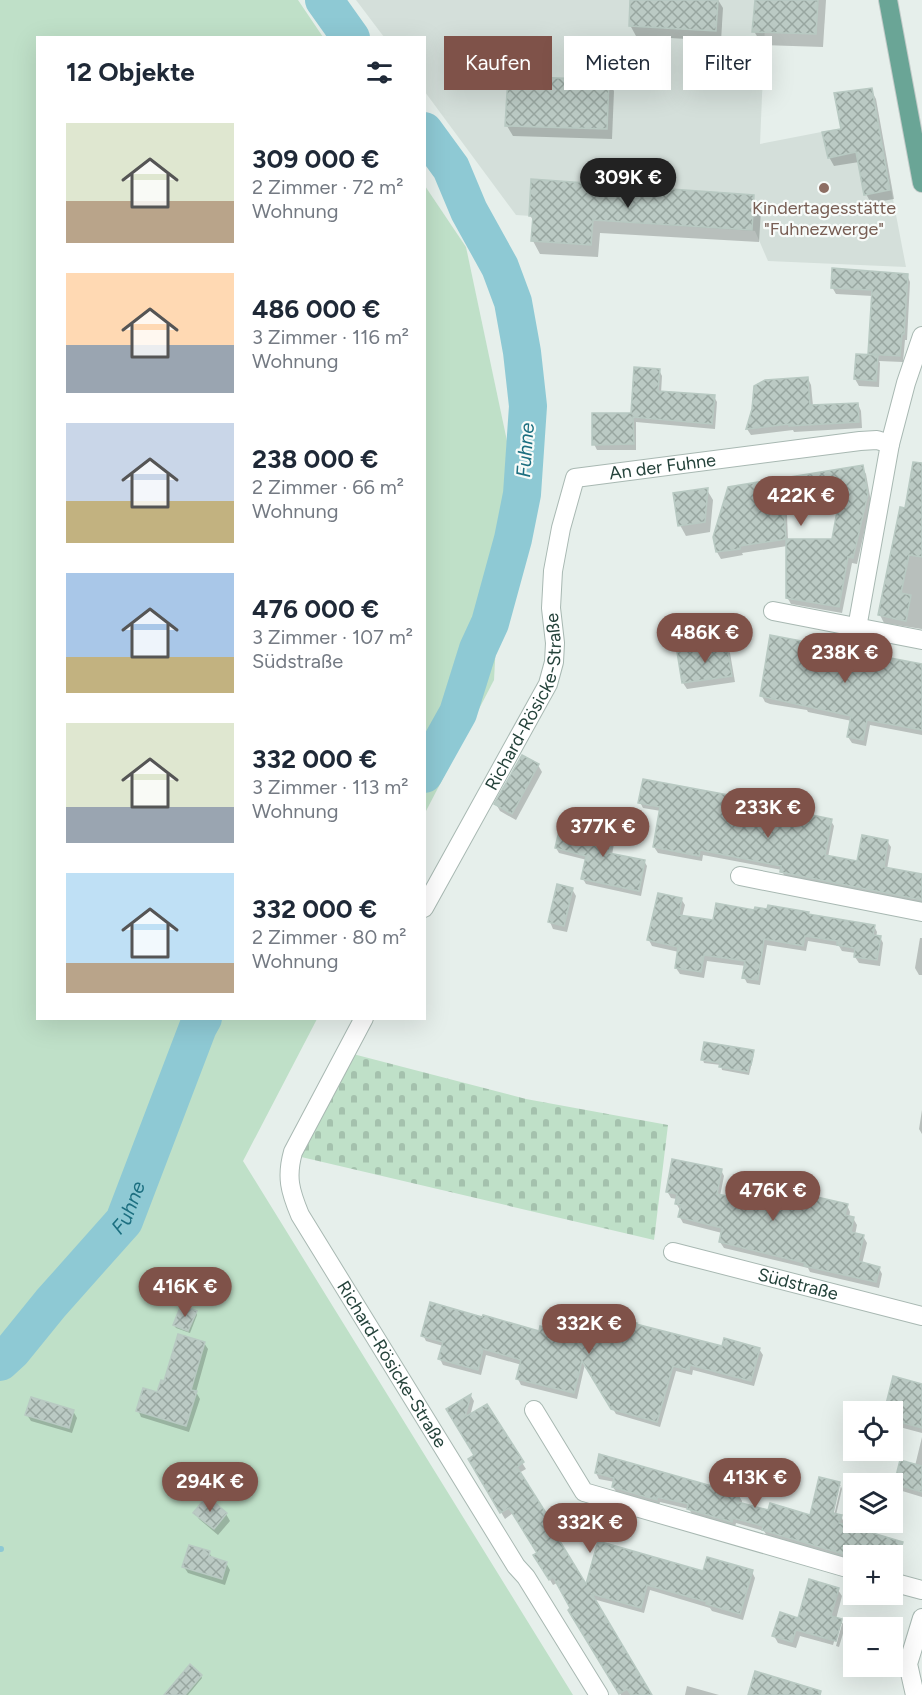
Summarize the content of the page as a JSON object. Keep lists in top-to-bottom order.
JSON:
{
  "streets": {
    "street": ["An der Fuhne", "Richard-Rösicke-Straße", "Südstraße"]
  },
  "crossings": [
    ["An der Fuhne", "Richard-Rösicke-Straße"]
  ],
  "water": ["Fuhne"],
  "places": ["Kindertagesstätte \"Fuhnezwerge\""],
  "page": {
    "chip": ["Kaufen", "Mieten", "Filter"],
    "heading": "12 Objekte",
    "list": [
      {
        "name": "309 000 €",
        "note": "2 Zimmer · 72 m² · Wohnung"
      },
      {
        "name": "486 000 €",
        "note": "3 Zimmer · 116 m² · Wohnung"
      },
      {
        "name": "238 000 €",
        "note": "2 Zimmer · 66 m² · Wohnung"
      },
      {
        "name": "476 000 €",
        "note": "3 Zimmer · 107 m² · Südstraße"
      },
      {
        "name": "332 000 €",
        "note": "3 Zimmer · 113 m² · Wohnung"
      },
      {
        "name": "332 000 €",
        "note": "2 Zimmer · 80 m² · Wohnung"
      }
    ],
    "price": [
      "309K €",
      "422K €",
      "486K €",
      "238K €",
      "233K €",
      "377K €",
      "476K €",
      "416K €",
      "332K €",
      "413K €",
      "294K €",
      "332K €"
    ],
    "map_buttons": ["+", "−"]
  }
}
